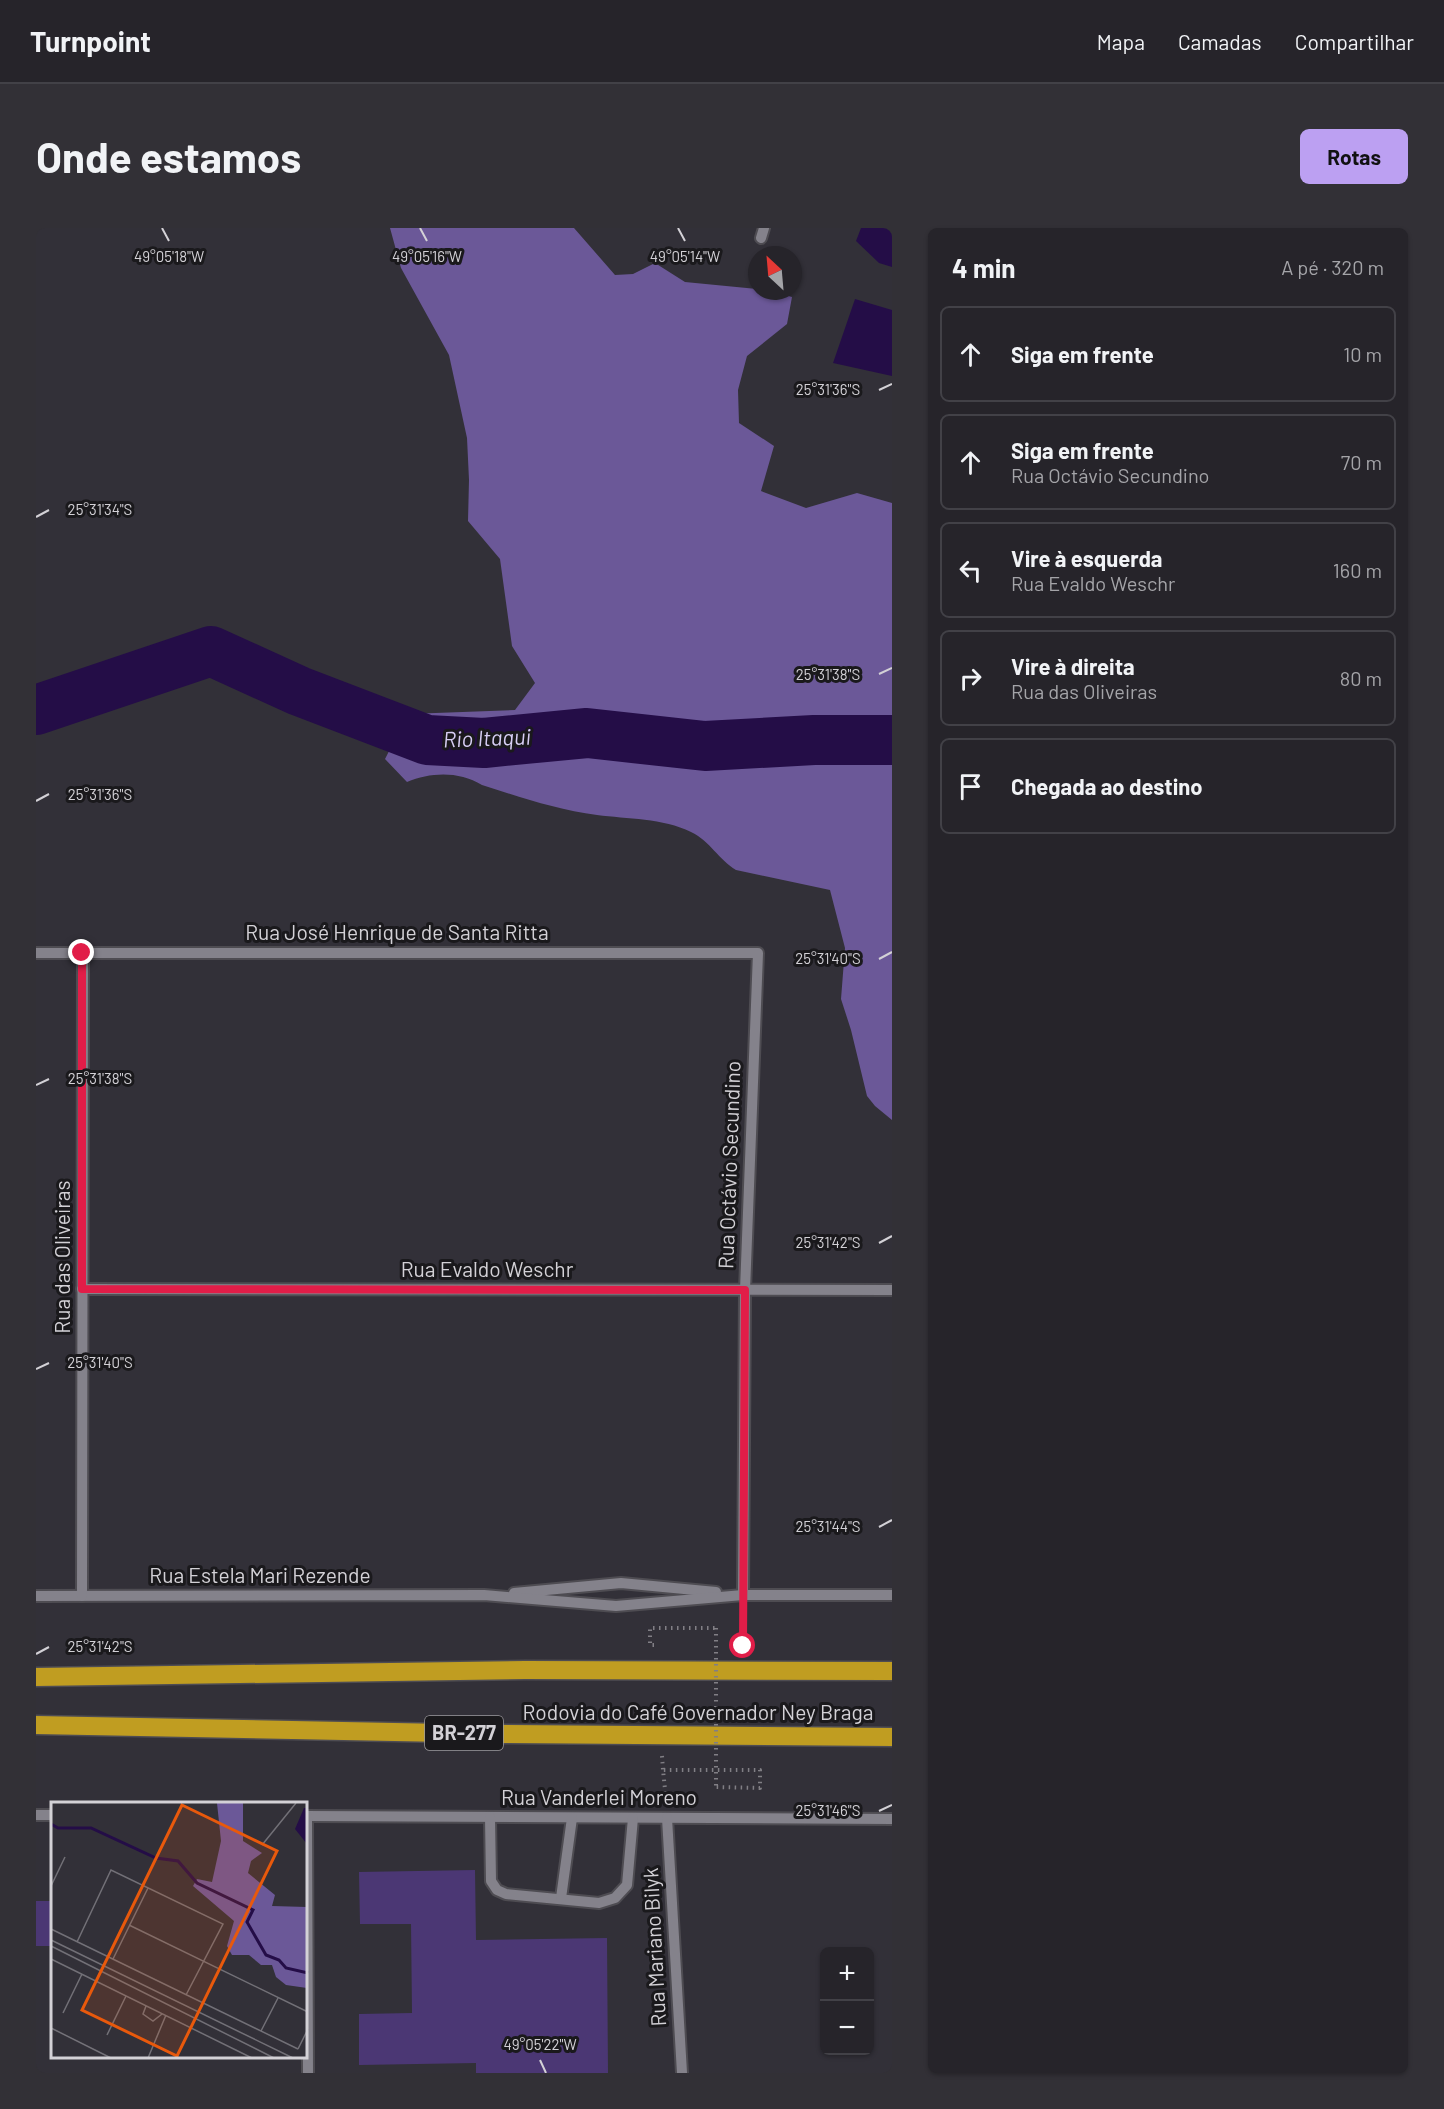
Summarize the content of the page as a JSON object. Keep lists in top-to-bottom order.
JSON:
{
  "streets": {
    "highway": ["Rodovia do Café Governador Ney Braga", "BR-277"],
    "street": [
      "Rua José Henrique de Santa Ritta",
      "Rua Octávio Secundino",
      "Rua das Oliveiras",
      "Rua Evaldo Weschr",
      "Rua Estela Mari Rezende",
      "Rua Vanderlei Moreno",
      "Rua Mariano Bilyk"
    ]
  },
  "crossings": [
    ["Rua José Henrique de Santa Ritta", "Rua Octávio Secundino"],
    ["Rua José Henrique de Santa Ritta", "Rua das Oliveiras"],
    ["Rua Octávio Secundino", "Rua Evaldo Weschr"],
    ["Rua Octávio Secundino", "Rua Estela Mari Rezende"],
    ["Rua das Oliveiras", "Rua Evaldo Weschr"],
    ["Rua das Oliveiras", "Rua Estela Mari Rezende"],
    ["Rua Vanderlei Moreno", "Rua Mariano Bilyk"]
  ],
  "water": ["Rio Itaqui"],
  "north": "top left",
  "page": {
    "header": "Turnpoint",
    "nav": ["Mapa", "Camadas", "Compartilhar"],
    "buttons": "Rotas",
    "title": "Onde estamos",
    "heading": ["4 min", "A pé · 320 m"],
    "list": [
      ["Siga em frente", "10 m"],
      ["Siga em frente", "Rua Octávio Secundino", "70 m"],
      ["Vire à esquerda", "Rua Evaldo Weschr", "160 m"],
      ["Vire à direita", "Rua das Oliveiras", "80 m"],
      "Chegada ao destino"
    ],
    "map_buttons": ["+", "−"]
  },
  "coordinates": [
    "49°05'18\"W",
    "49°05'14\"W",
    "49°05'16\"W",
    "25°31'36\"S",
    "25°31'34\"S",
    "25°31'38\"S",
    "25°31'40\"S",
    "25°31'42\"S",
    "25°31'44\"S",
    "25°31'46\"S",
    "49°05'22\"W"
  ]
}
